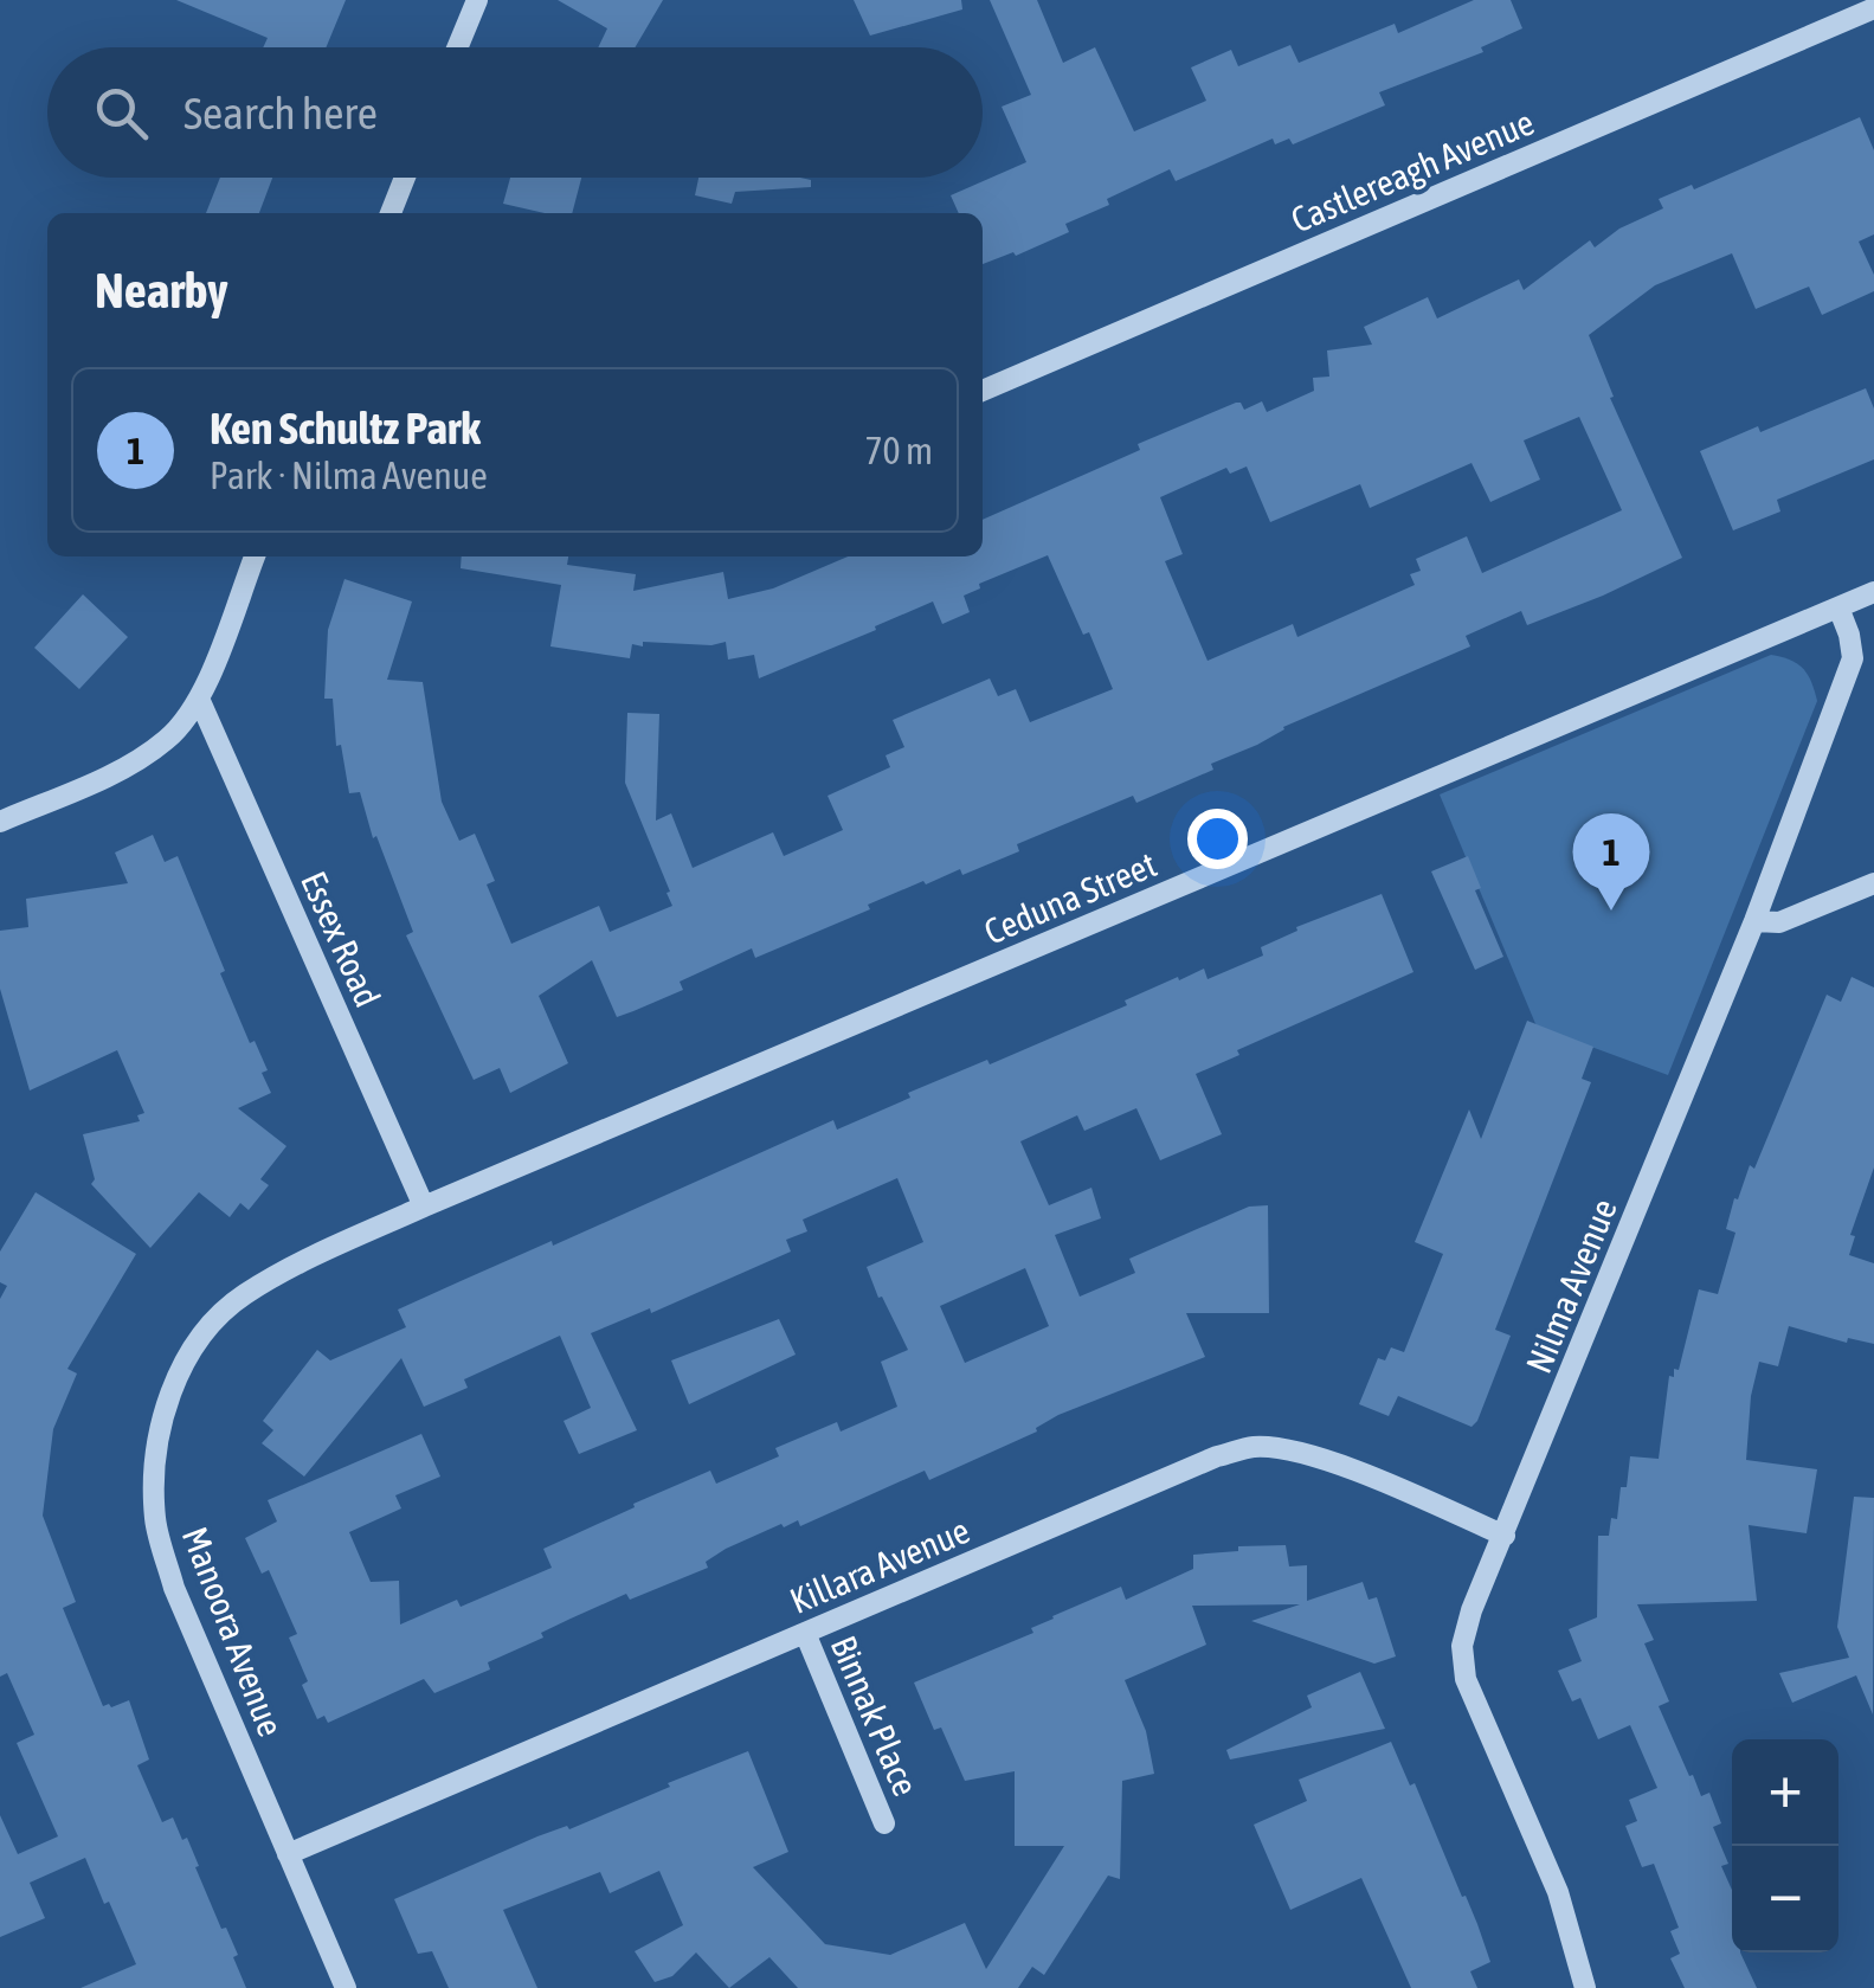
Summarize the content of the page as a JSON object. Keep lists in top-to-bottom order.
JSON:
{
  "streets": {
    "street": [
      "Castlereagh Avenue",
      "Ceduna Street",
      "Essex Road",
      "Nilma Avenue",
      "Killara Avenue",
      "Manoora Avenue",
      "Binnak Place"
    ]
  },
  "crossings": [
    ["Ceduna Street", "Essex Road"],
    ["Ceduna Street", "Nilma Avenue"],
    ["Ceduna Street", "Manoora Avenue"],
    ["Essex Road", "Manoora Avenue"],
    ["Nilma Avenue", "Killara Avenue"],
    ["Killara Avenue", "Manoora Avenue"],
    ["Killara Avenue", "Binnak Place"]
  ],
  "page": {
    "search": "Search here",
    "heading": "Nearby",
    "list": [
      {
        "mark": "1",
        "name": "Ken Schultz Park",
        "note": "Park · Nilma Avenue",
        "value": "70 m"
      }
    ],
    "pins": "1",
    "map_buttons": ["+", "−"]
  }
}
